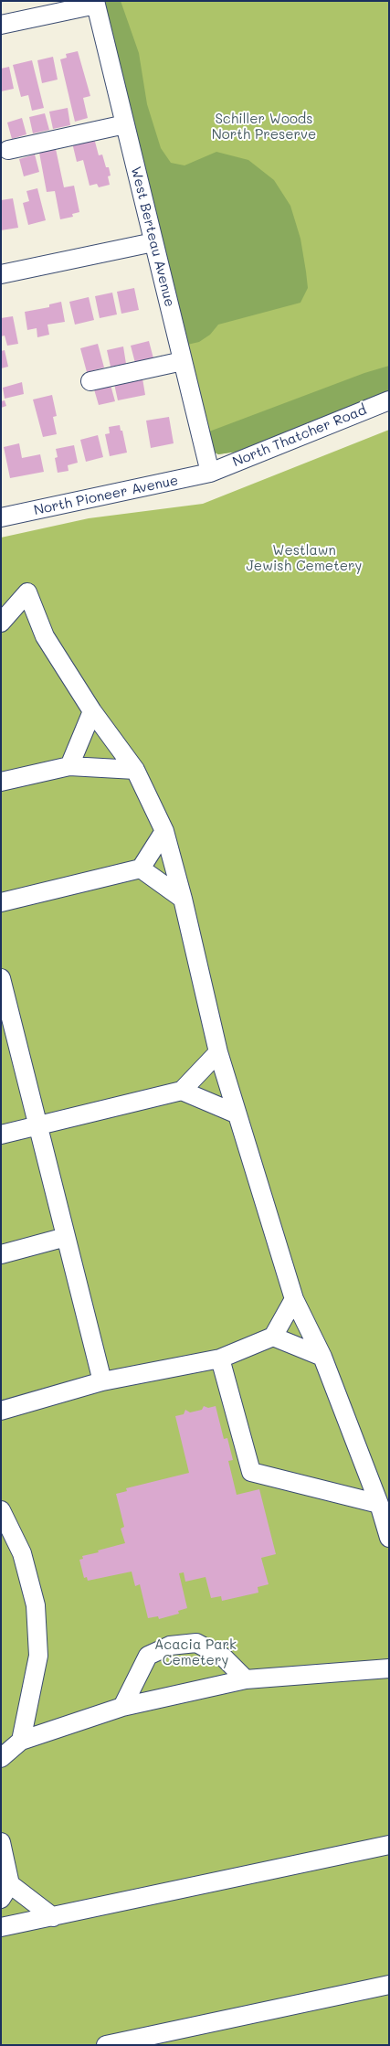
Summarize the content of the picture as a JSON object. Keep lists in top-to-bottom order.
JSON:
{
  "streets": {
    "street": ["West Berteau Avenue", "North Thatcher Road", "North Pioneer Avenue"]
  },
  "crossings": [
    ["West Berteau Avenue", "North Thatcher Road"],
    ["West Berteau Avenue", "North Pioneer Avenue"],
    ["North Thatcher Road", "North Pioneer Avenue"]
  ],
  "parks": ["Schiller Woods North Preserve", "Westlawn Jewish Cemetery", "Acacia Park Cemetery"]
}
